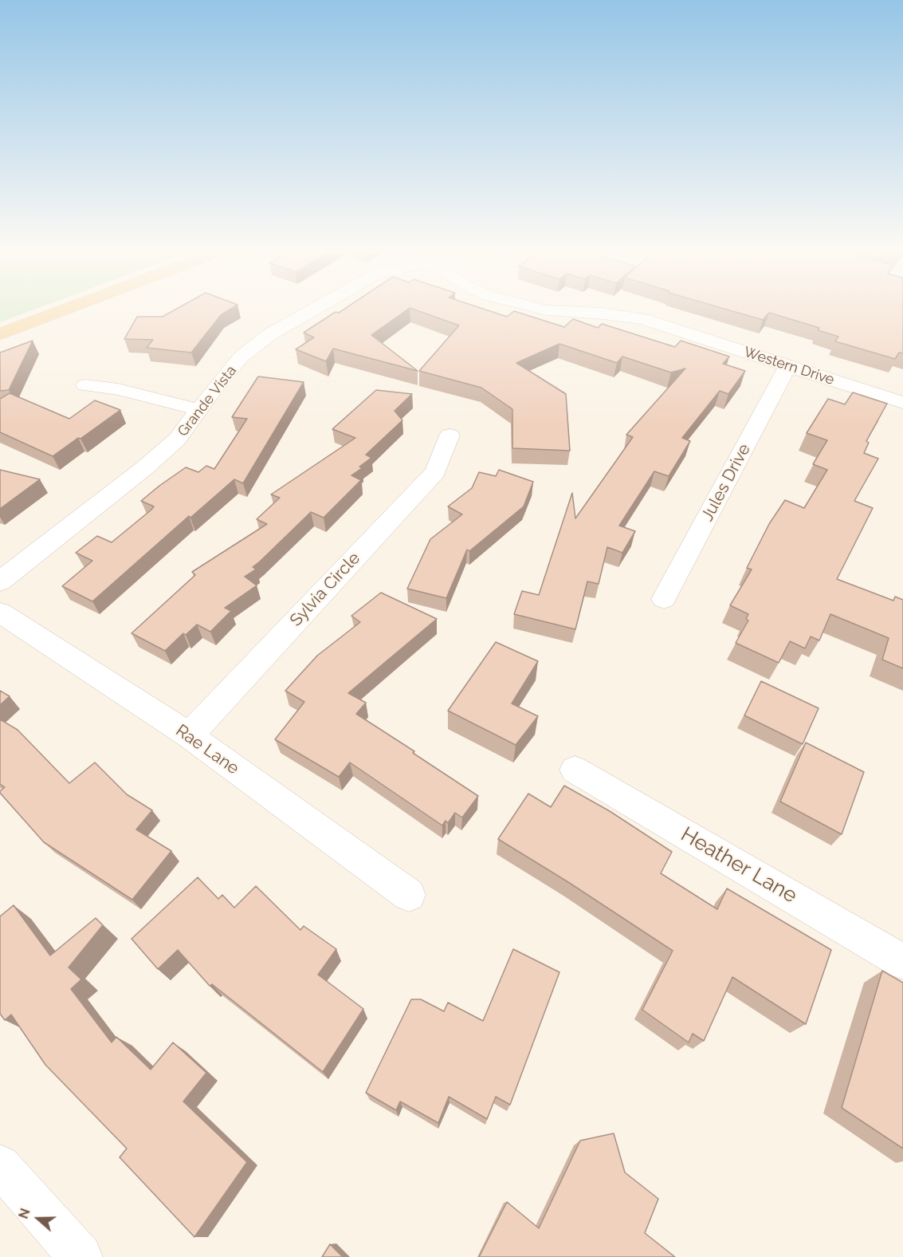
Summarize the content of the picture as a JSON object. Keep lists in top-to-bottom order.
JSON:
{
  "streets": {
    "street": [
      "Western Drive",
      "Grande Vista",
      "Jules Drive",
      "Sylvia Circle",
      "Rae Lane",
      "Heather Lane"
    ]
  },
  "crossings": [
    ["Western Drive", "Jules Drive"],
    ["Sylvia Circle", "Rae Lane"]
  ],
  "north": "left"
}
